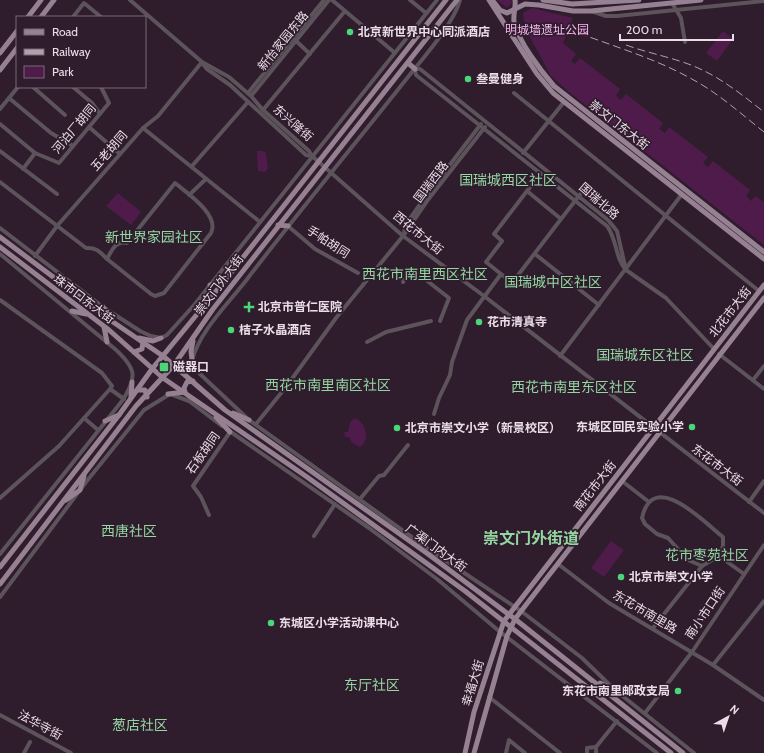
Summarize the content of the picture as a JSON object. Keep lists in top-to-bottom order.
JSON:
{
  "streets": {
    "main road": [
      "崇文门东大街",
      "崇文门外大街",
      "珠市口东大街",
      "北花市大街",
      "南花市大街",
      "广渠门内大街",
      "幸福大街"
    ],
    "street": [
      "新怡家园东路",
      "东兴隆街",
      "河泊厂胡同",
      "五老胡同",
      "国瑞西路",
      "国瑞北路",
      "西花市大街",
      "手帕胡同",
      "石板胡同",
      "东花市大街",
      "东花市南里路",
      "南小市口街",
      "法华寺街"
    ]
  },
  "crossings": [
    ["新怡家园东路", "东兴隆街"],
    ["东兴隆街", "五老胡同"],
    ["东兴隆街", "西花市大街"],
    ["东兴隆街", "崇文门外大街"],
    ["五老胡同", "珠市口东大街"],
    ["国瑞西路", "国瑞北路"],
    ["国瑞西路", "西花市大街"],
    ["国瑞北路", "崇文门外大街"],
    ["西花市大街", "崇文门外大街"],
    ["西花市大街", "北花市大街"],
    ["西花市大街", "东花市大街"],
    ["西花市大街", "南花市大街"],
    ["手帕胡同", "崇文门外大街"],
    ["崇文门外大街", "珠市口东大街"],
    ["崇文门外大街", "广渠门内大街"],
    ["珠市口东大街", "广渠门内大街"],
    ["北花市大街", "东花市大街"],
    ["北花市大街", "南花市大街"],
    ["石板胡同", "广渠门内大街"],
    ["东花市大街", "南花市大街"],
    ["南花市大街", "广渠门内大街"],
    ["南花市大街", "东花市南里路"],
    ["南花市大街", "幸福大街"],
    ["广渠门内大街", "南小市口街"],
    ["广渠门内大街", "幸福大街"],
    ["东花市南里路", "南小市口街"]
  ],
  "districts": [
    "国瑞城西区社区",
    "新世界家园社区",
    "西花市南里西区社区",
    "国瑞城中区社区",
    "国瑞城东区社区",
    "西花市南里南区社区",
    "西花市南里东区社区",
    "西唐社区",
    "崇文门外街道",
    "花市枣苑社区",
    "东厅社区",
    "葱店社区"
  ],
  "parks": ["明城墙遗址公园"],
  "places": {
    "other": [
      "北京新世界中心同派酒店",
      "叁曼健身",
      "花市清真寺",
      "桔子水晶酒店",
      "东城区回民实验小学",
      "北京市崇文小学（新景校区）",
      "北京市崇文小学",
      "东城区小学活动课中心",
      "东花市南里邮政支局"
    ],
    "health": ["北京市普仁医院"],
    "transit": ["磁器口"]
  },
  "legend": ["Road", "Railway", "Park"],
  "scale_bar": "200 m",
  "north": "top right"
}
